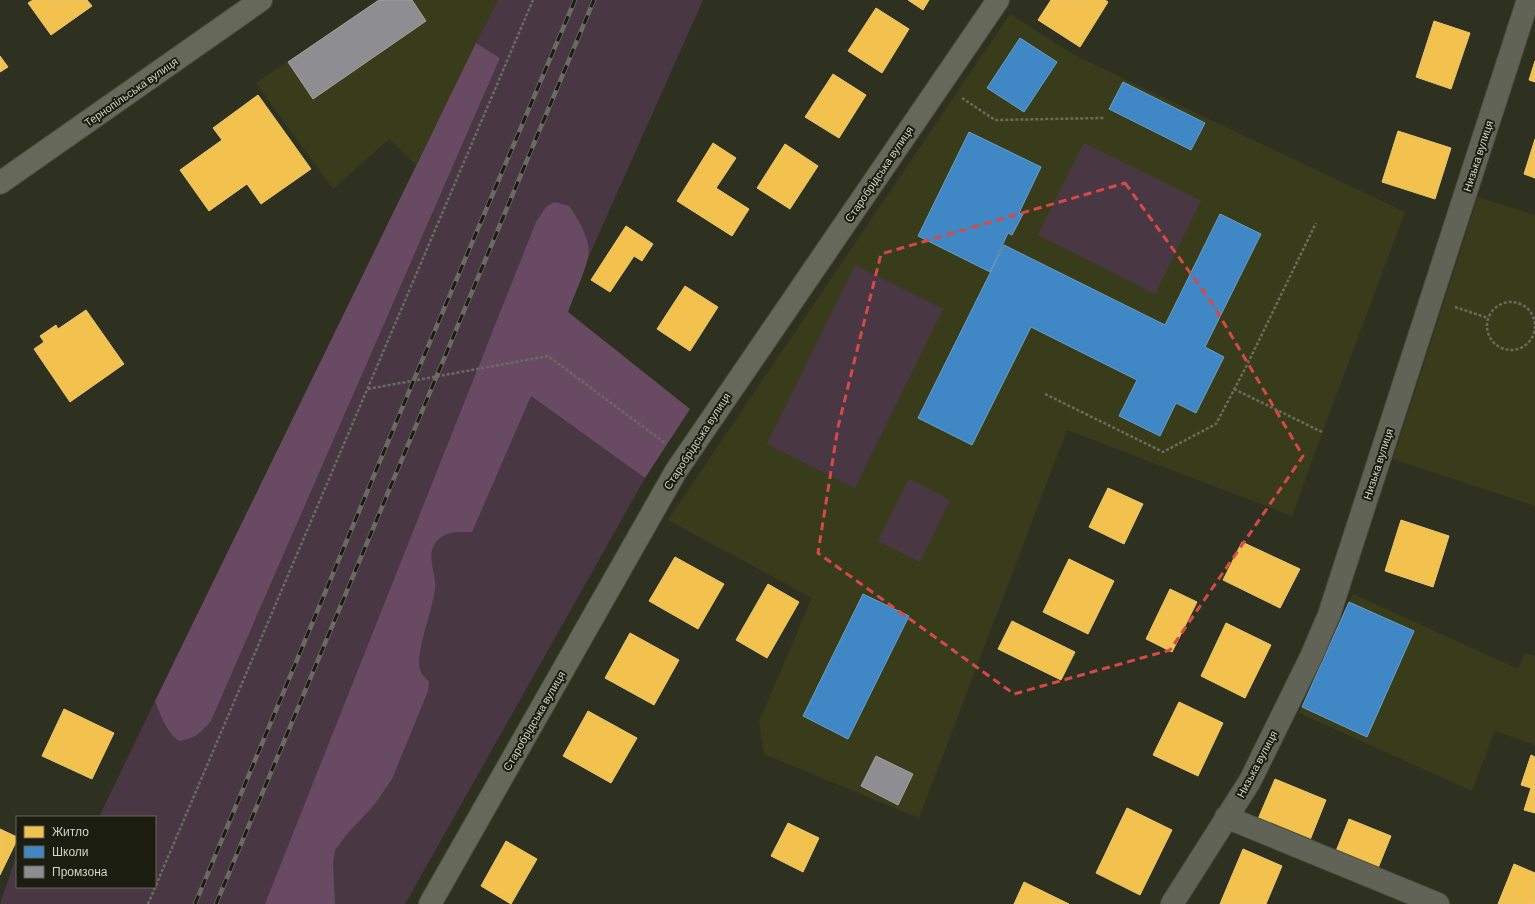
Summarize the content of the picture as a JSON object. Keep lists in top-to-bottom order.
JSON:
{
  "streets": {
    "street": ["Тернопільська вулиця", "Низька вулиця", "Старобрідська вулиця"]
  },
  "legend": ["Житло", "Школи", "Промзона"]
}
